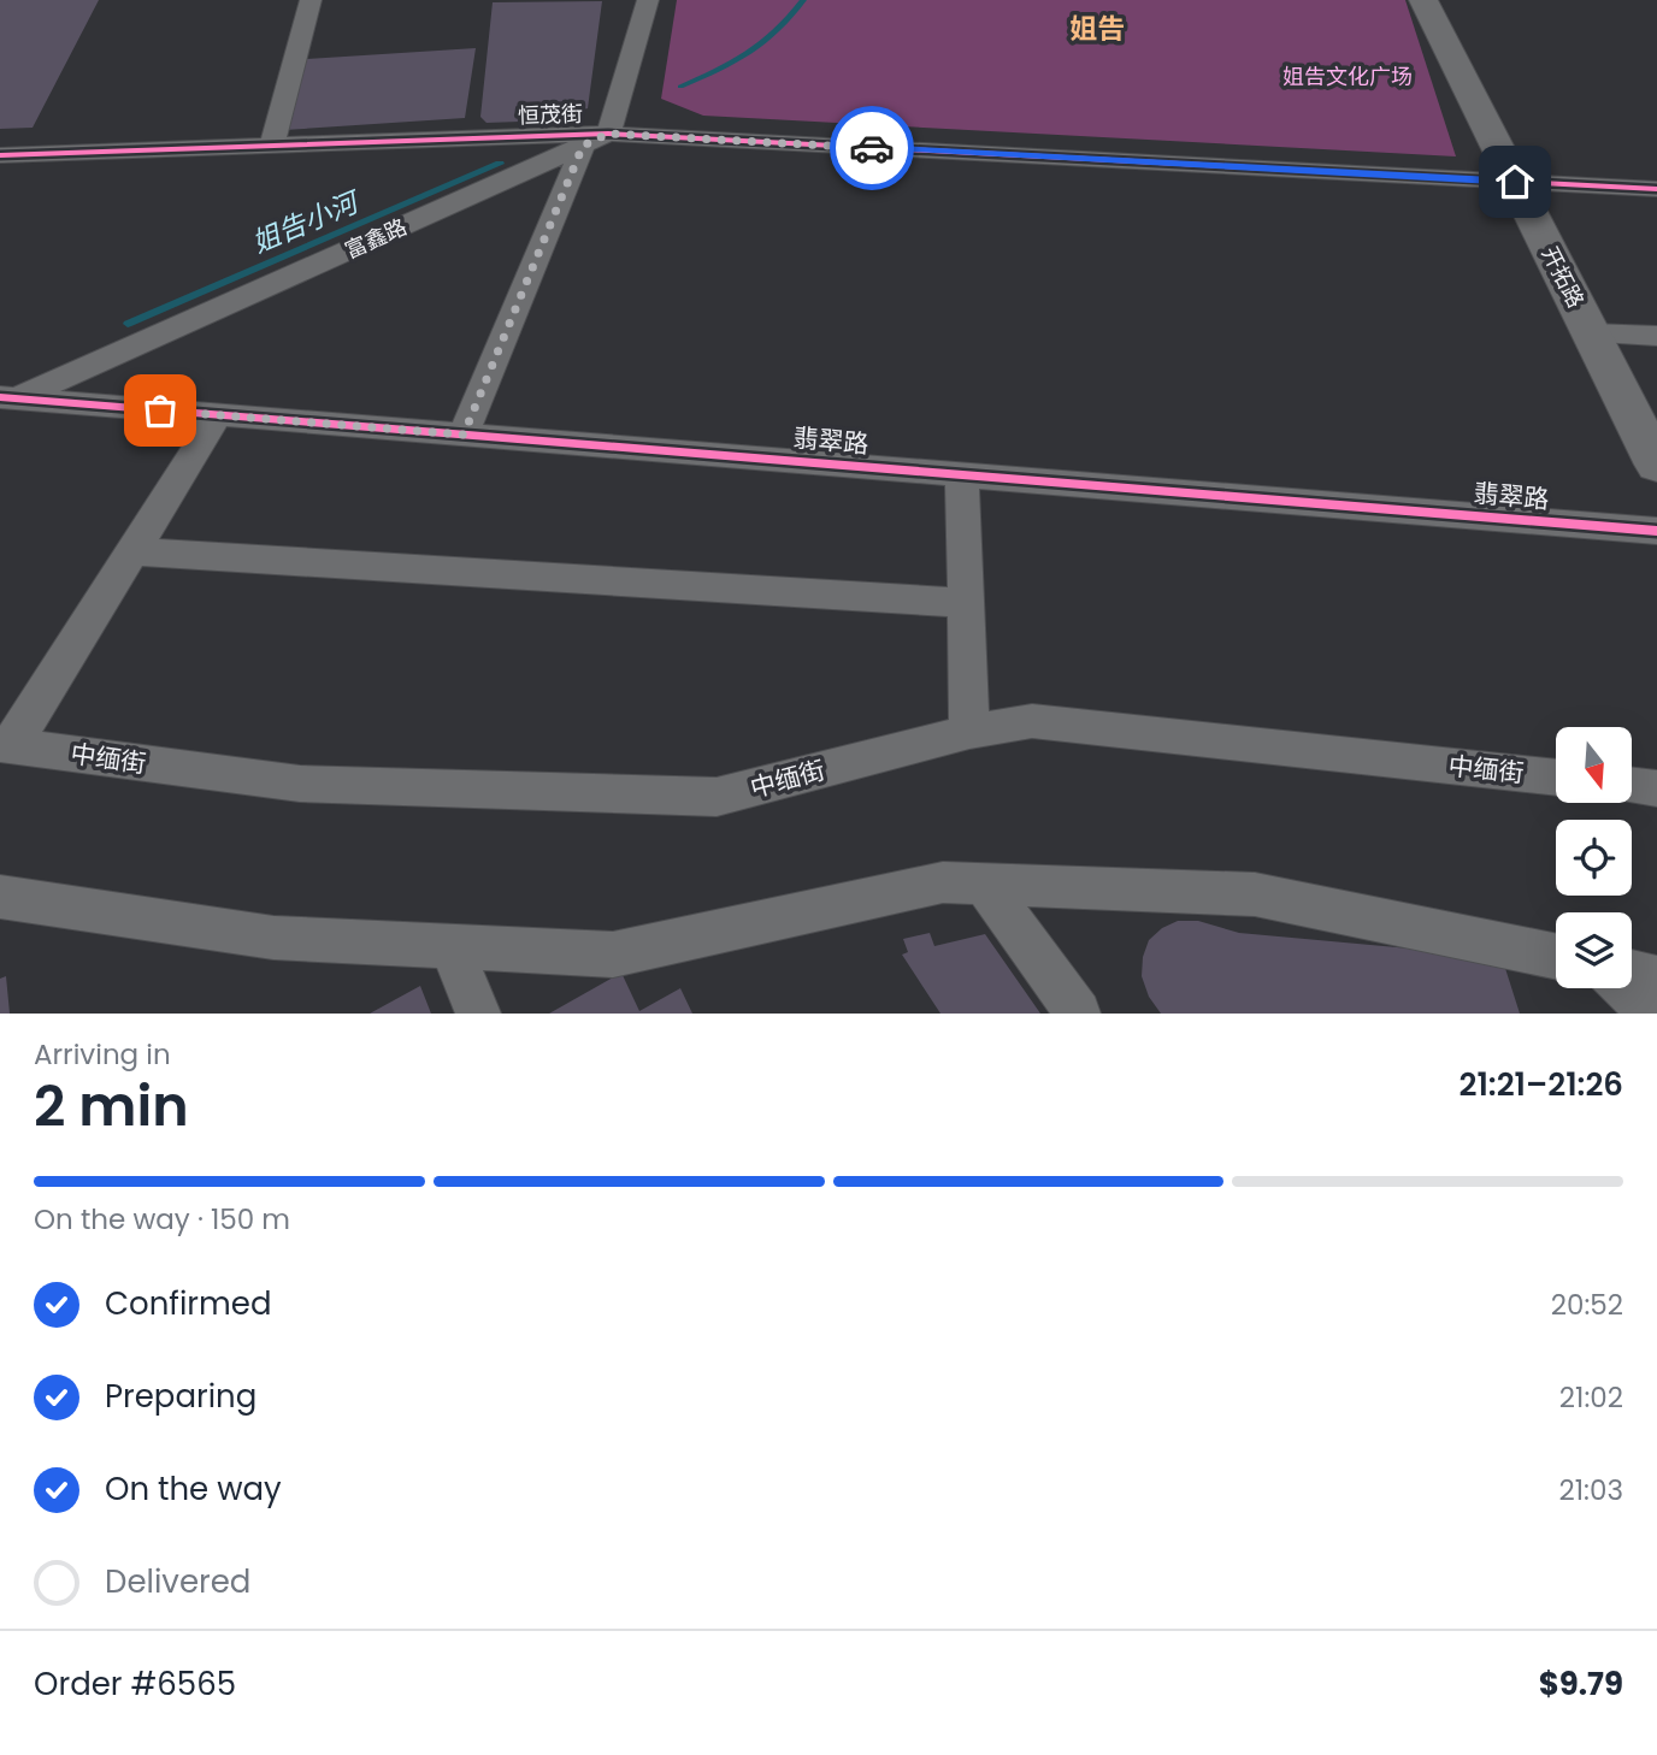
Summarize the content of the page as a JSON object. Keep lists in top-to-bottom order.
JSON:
{
  "streets": {
    "street": [
      "恒茂街",
      "富鑫路",
      "开拓路",
      "翡翠路",
      "中缅街"
    ]
  },
  "crossings": [
    ["恒茂街", "富鑫路"],
    ["恒茂街", "开拓路"],
    ["富鑫路", "翡翠路"]
  ],
  "districts": ["姐告"],
  "water": ["姐告小河"],
  "parks": ["姐告文化广场"],
  "north": "bottom",
  "page": {
    "heading": ["2 min", "Arriving in", "21:21–21:26"],
    "panel": ["Order #6565", "$9.79"],
    "bar": "On the way · 150 m",
    "list": [
      ["Confirmed", "20:52"],
      ["Preparing", "21:02"],
      ["On the way", "21:03"],
      "Delivered"
    ]
  }
}
